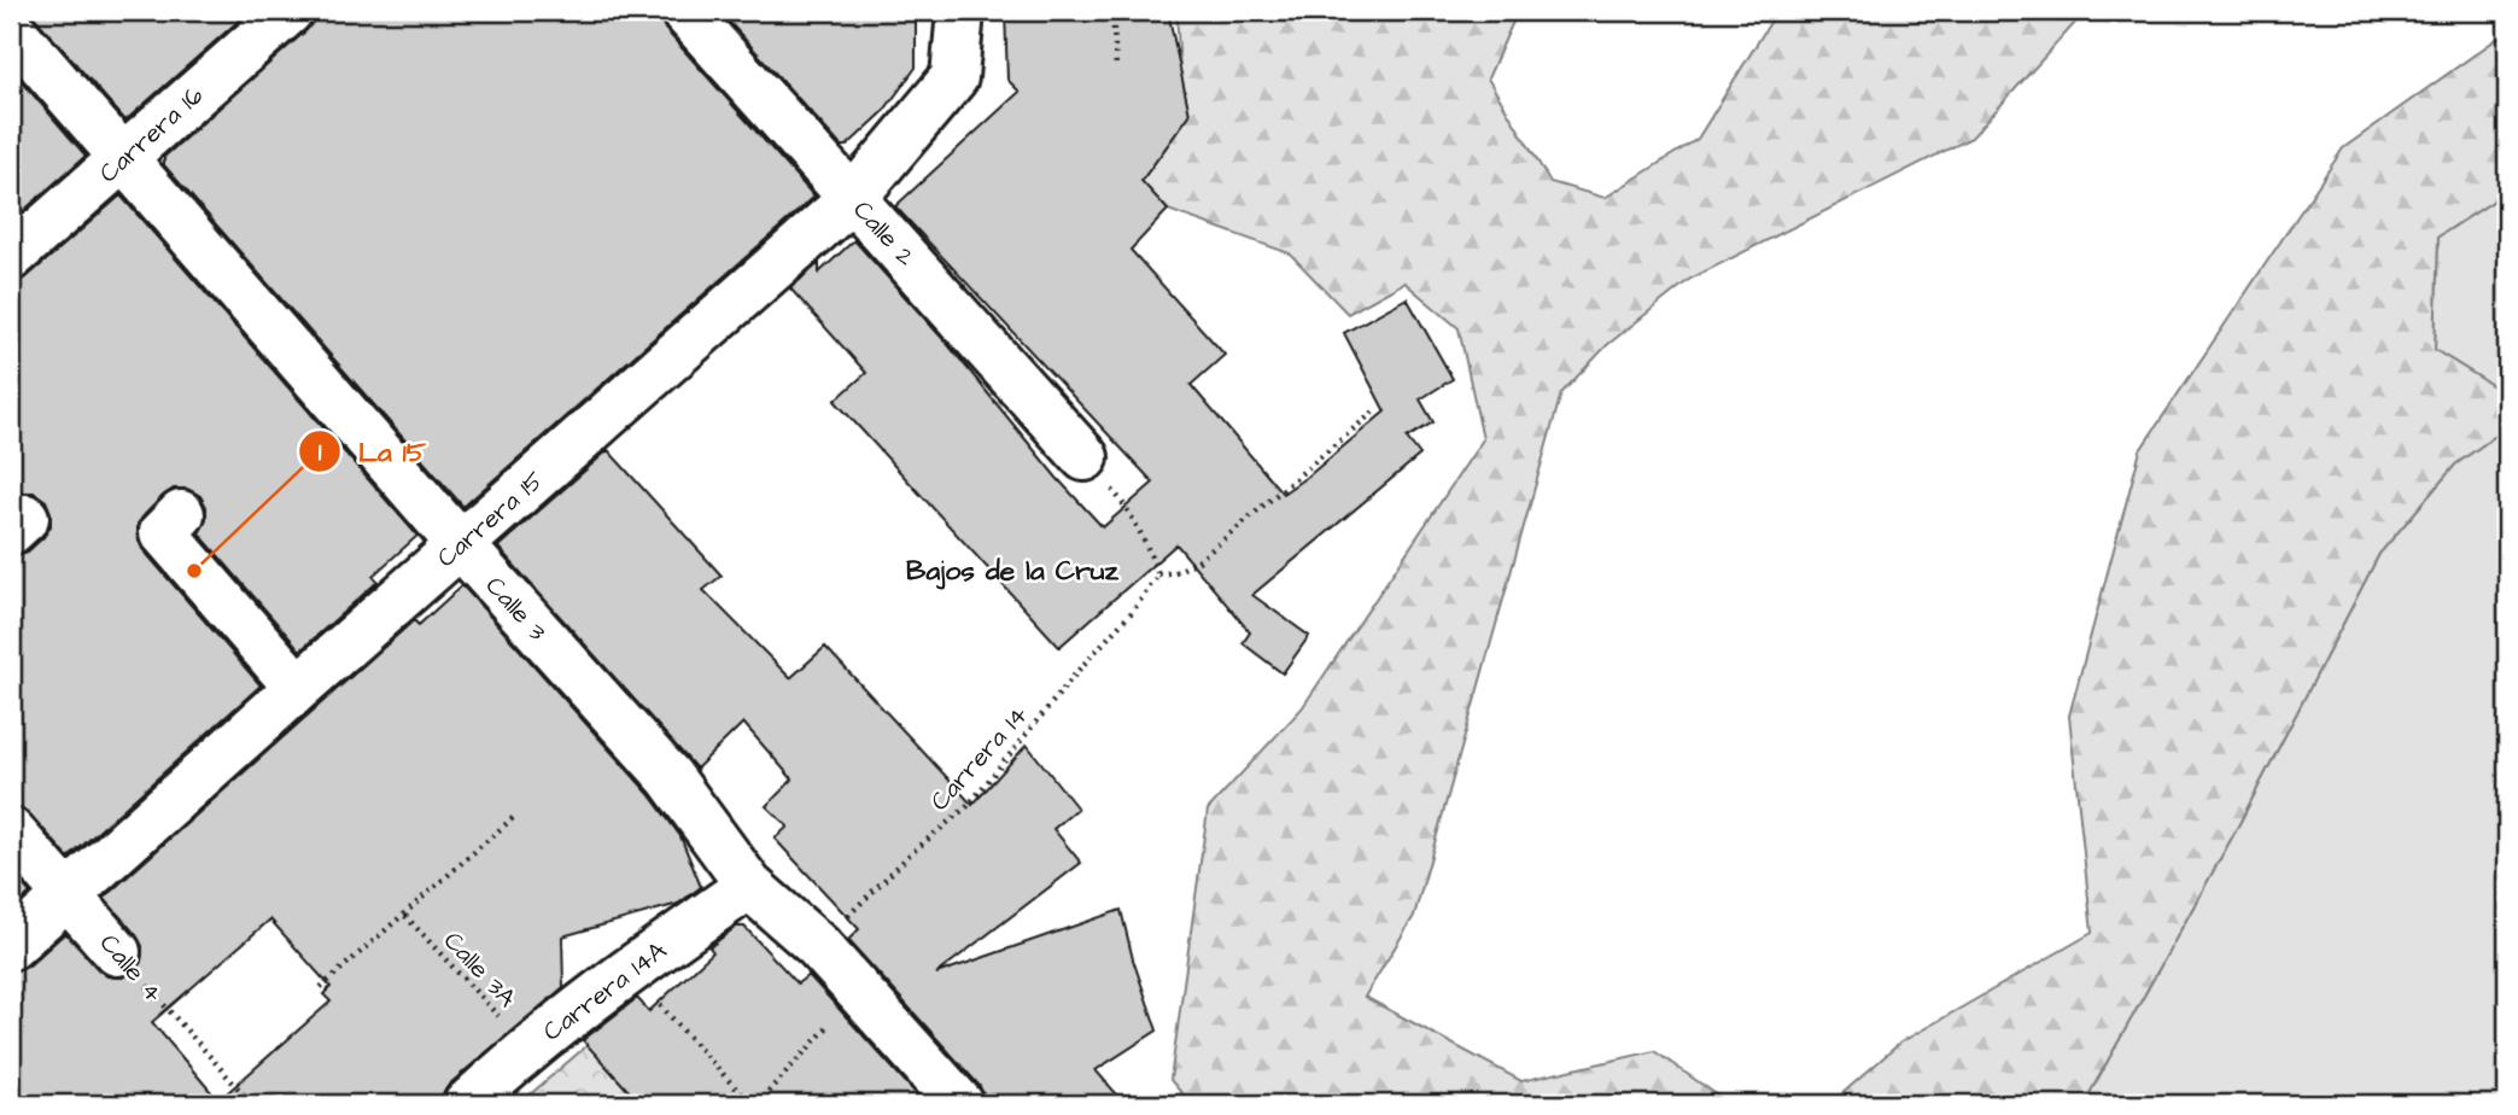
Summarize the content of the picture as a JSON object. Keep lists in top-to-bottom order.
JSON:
{
  "streets": {
    "street": [
      "Carrera 16",
      "Calle 2",
      "Carrera 15",
      "Calle 3",
      "Calle 4",
      "Carrera 14A"
    ],
    "path": ["Carrera 14", "Calle 3A"]
  },
  "crossings": [
    ["Carrera 16", "Calle 3"],
    ["Calle 2", "Carrera 15"],
    ["Carrera 15", "Calle 3"],
    ["Carrera 15", "Calle 4"],
    ["Calle 3", "Carrera 14"],
    ["Calle 3", "Carrera 14A"],
    ["Calle 3A", "Carrera 14A"]
  ],
  "districts": ["Bajos de la Cruz"],
  "places": ["La 15"]
}
